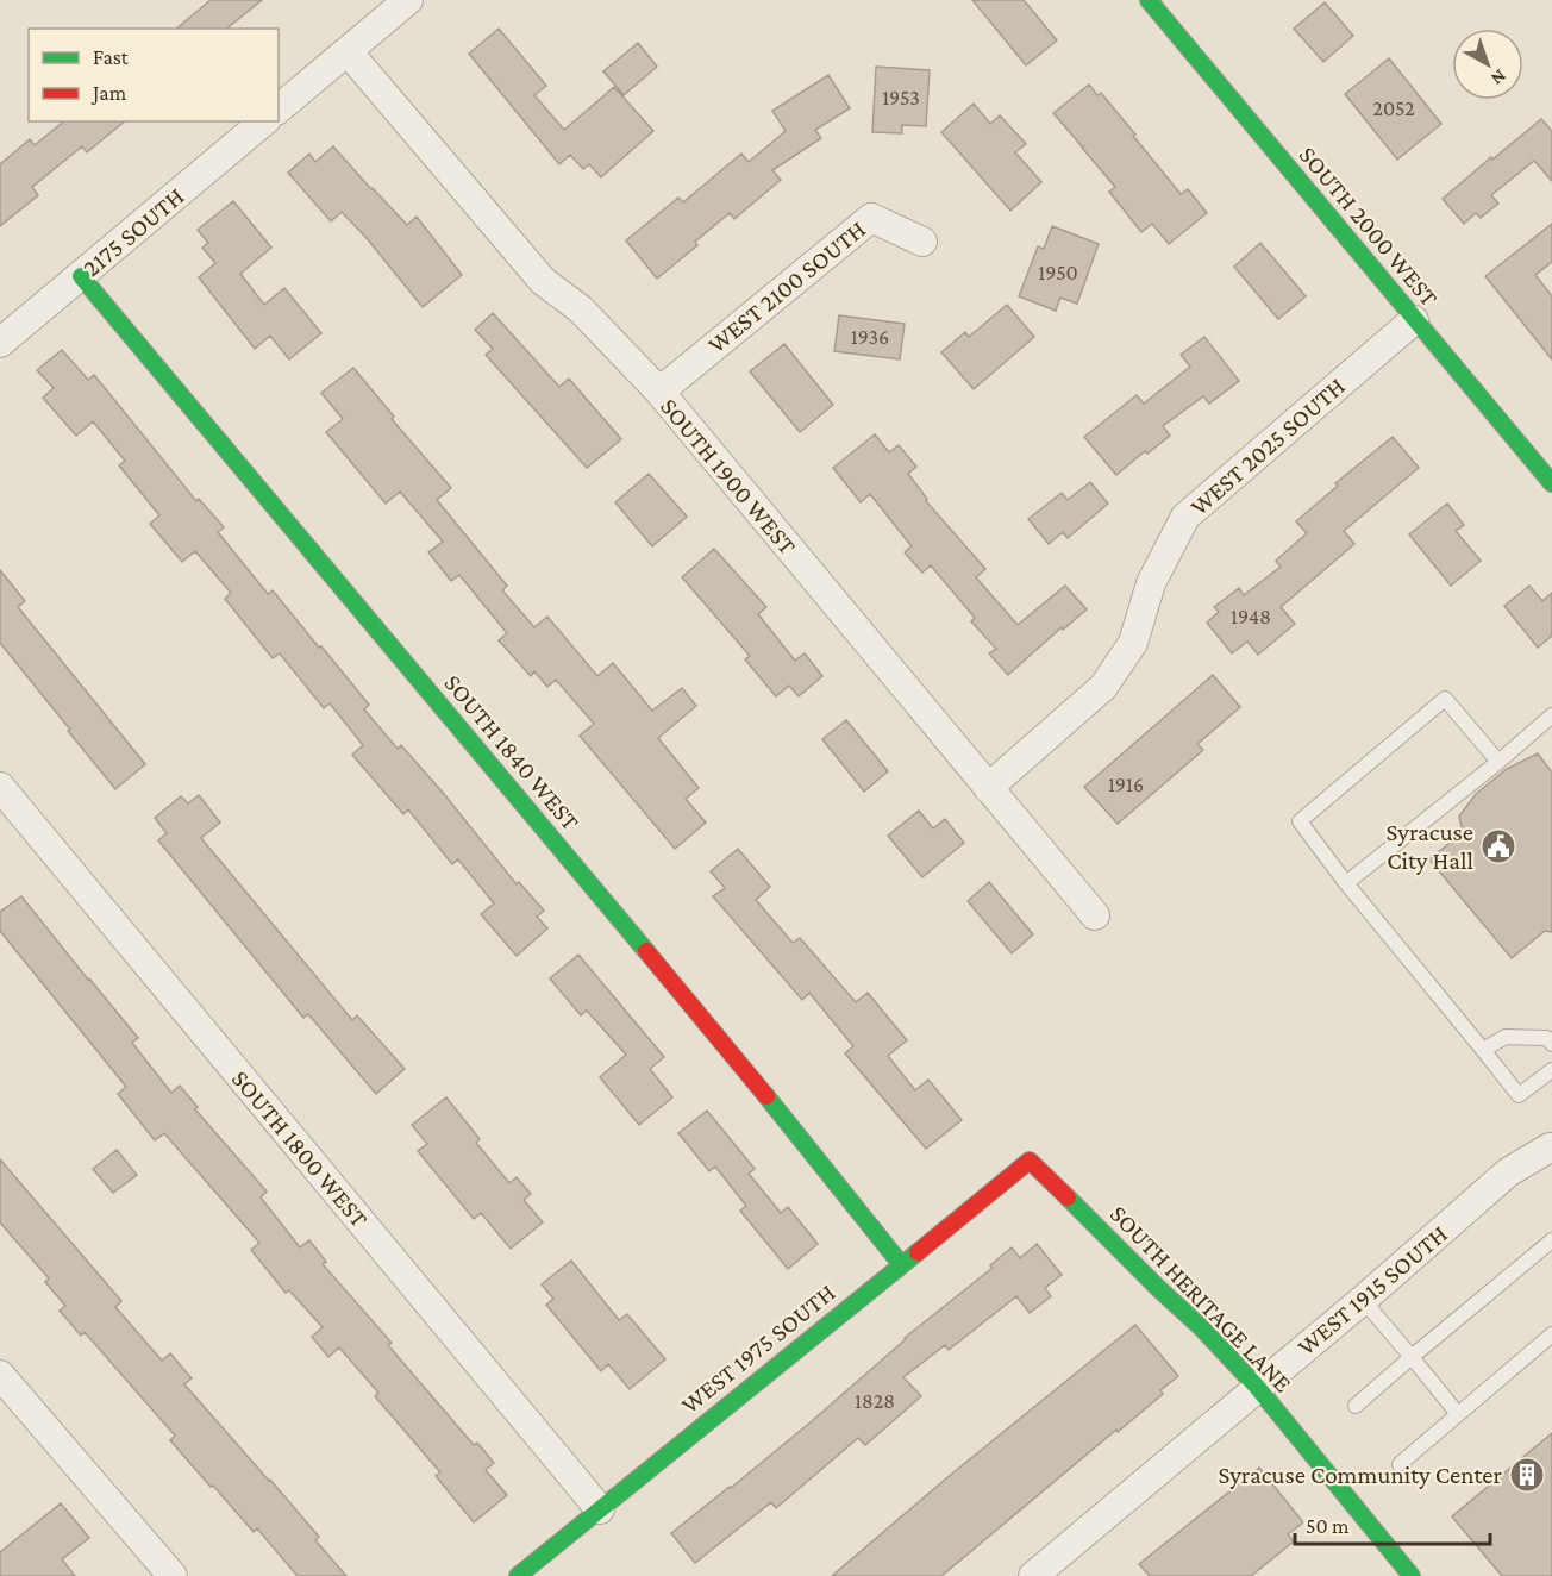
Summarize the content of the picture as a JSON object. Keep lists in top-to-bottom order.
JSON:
{
  "streets": {
    "street": [
      "SOUTH 2000 WEST",
      "2175 SOUTH",
      "WEST 2100 SOUTH",
      "WEST 2025 SOUTH",
      "SOUTH 1900 WEST",
      "SOUTH 1840 WEST",
      "SOUTH 1800 WEST",
      "WEST 1915 SOUTH",
      "SOUTH HERITAGE LANE",
      "WEST 1975 SOUTH"
    ]
  },
  "crossings": [
    ["SOUTH 2000 WEST", "WEST 2025 SOUTH"],
    ["2175 SOUTH", "SOUTH 1840 WEST"],
    ["WEST 2100 SOUTH", "SOUTH 1900 WEST"],
    ["WEST 2025 SOUTH", "SOUTH 1900 WEST"],
    ["SOUTH 1840 WEST", "WEST 1975 SOUTH"],
    ["SOUTH 1800 WEST", "WEST 1975 SOUTH"],
    ["WEST 1915 SOUTH", "SOUTH HERITAGE LANE"],
    ["SOUTH HERITAGE LANE", "WEST 1975 SOUTH"]
  ],
  "places": {
    "public building": ["Syracuse City Hall"],
    "building": ["Syracuse Community Center"]
  },
  "house_numbers": [
    "1953",
    "2052",
    "1950",
    "1936",
    "1948",
    "1916",
    "1828"
  ],
  "legend": ["Fast", "Jam"],
  "scale_bar": "50 m",
  "north": "bottom right"
}
